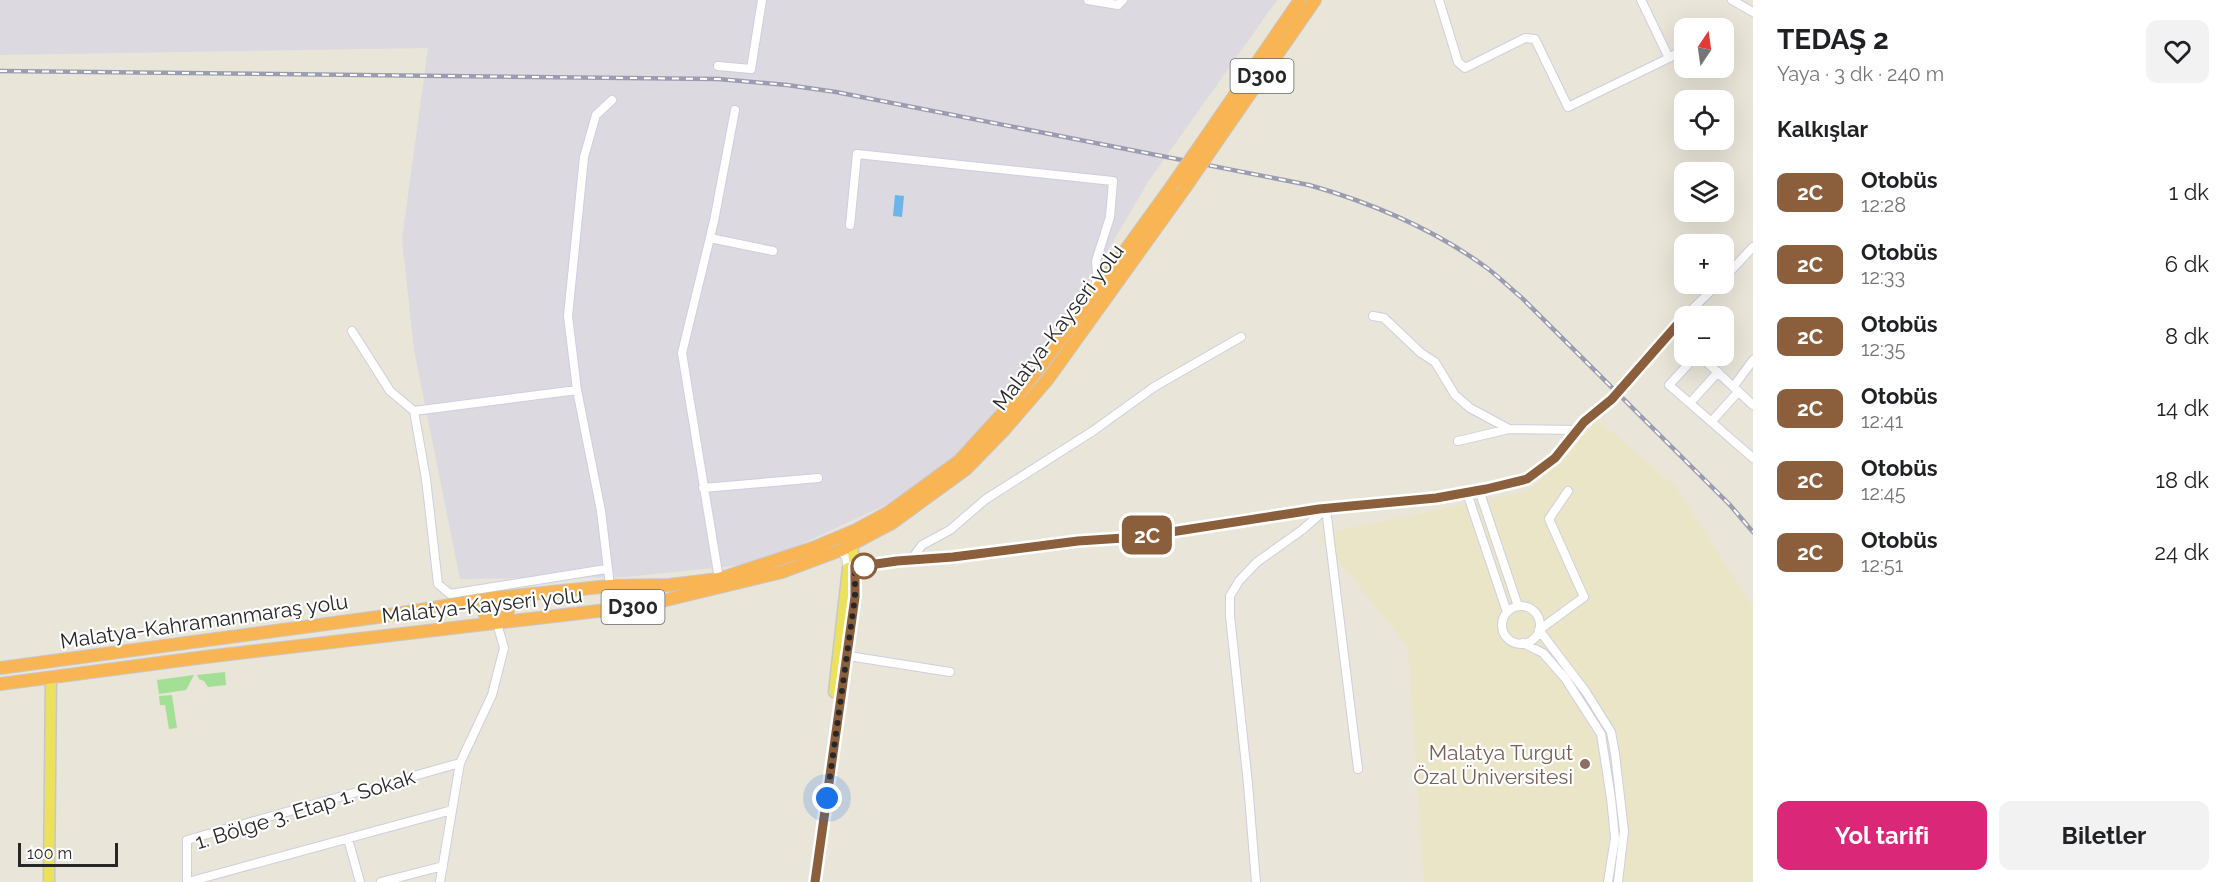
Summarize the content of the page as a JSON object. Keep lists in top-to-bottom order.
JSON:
{
  "streets": {
    "highway": ["D300", "Malatya-Kayseri yolu", "Malatya-Kahramanmaraş yolu"],
    "street": ["1. Bölge 3. Etap 1. Sokak"]
  },
  "crossings": [
    ["Malatya-Kayseri yolu", "Malatya-Kahramanmaraş yolu"]
  ],
  "places": ["Malatya Turgut Özal Üniversitesi"],
  "lines": ["bus line 2C"],
  "scale_bar": "100 m",
  "north": "top",
  "page": {
    "on_map": "2C",
    "heading": [
      ["TEDAŞ 2", "Yaya · 3 dk · 240 m"],
      "Kalkışlar"
    ],
    "map_buttons": ["+", "−"],
    "list": [
      {
        "mark": "2C",
        "name": "Otobüs",
        "note": "12:28",
        "value": "1 dk"
      },
      {
        "mark": "2C",
        "name": "Otobüs",
        "note": "12:33",
        "value": "6 dk"
      },
      {
        "mark": "2C",
        "name": "Otobüs",
        "note": "12:35",
        "value": "8 dk"
      },
      {
        "mark": "2C",
        "name": "Otobüs",
        "note": "12:41",
        "value": "14 dk"
      },
      {
        "mark": "2C",
        "name": "Otobüs",
        "note": "12:45",
        "value": "18 dk"
      },
      {
        "mark": "2C",
        "name": "Otobüs",
        "note": "12:51",
        "value": "24 dk"
      }
    ],
    "buttons": ["Yol tarifi", "Biletler"],
    "scale": "100 m"
  }
}
